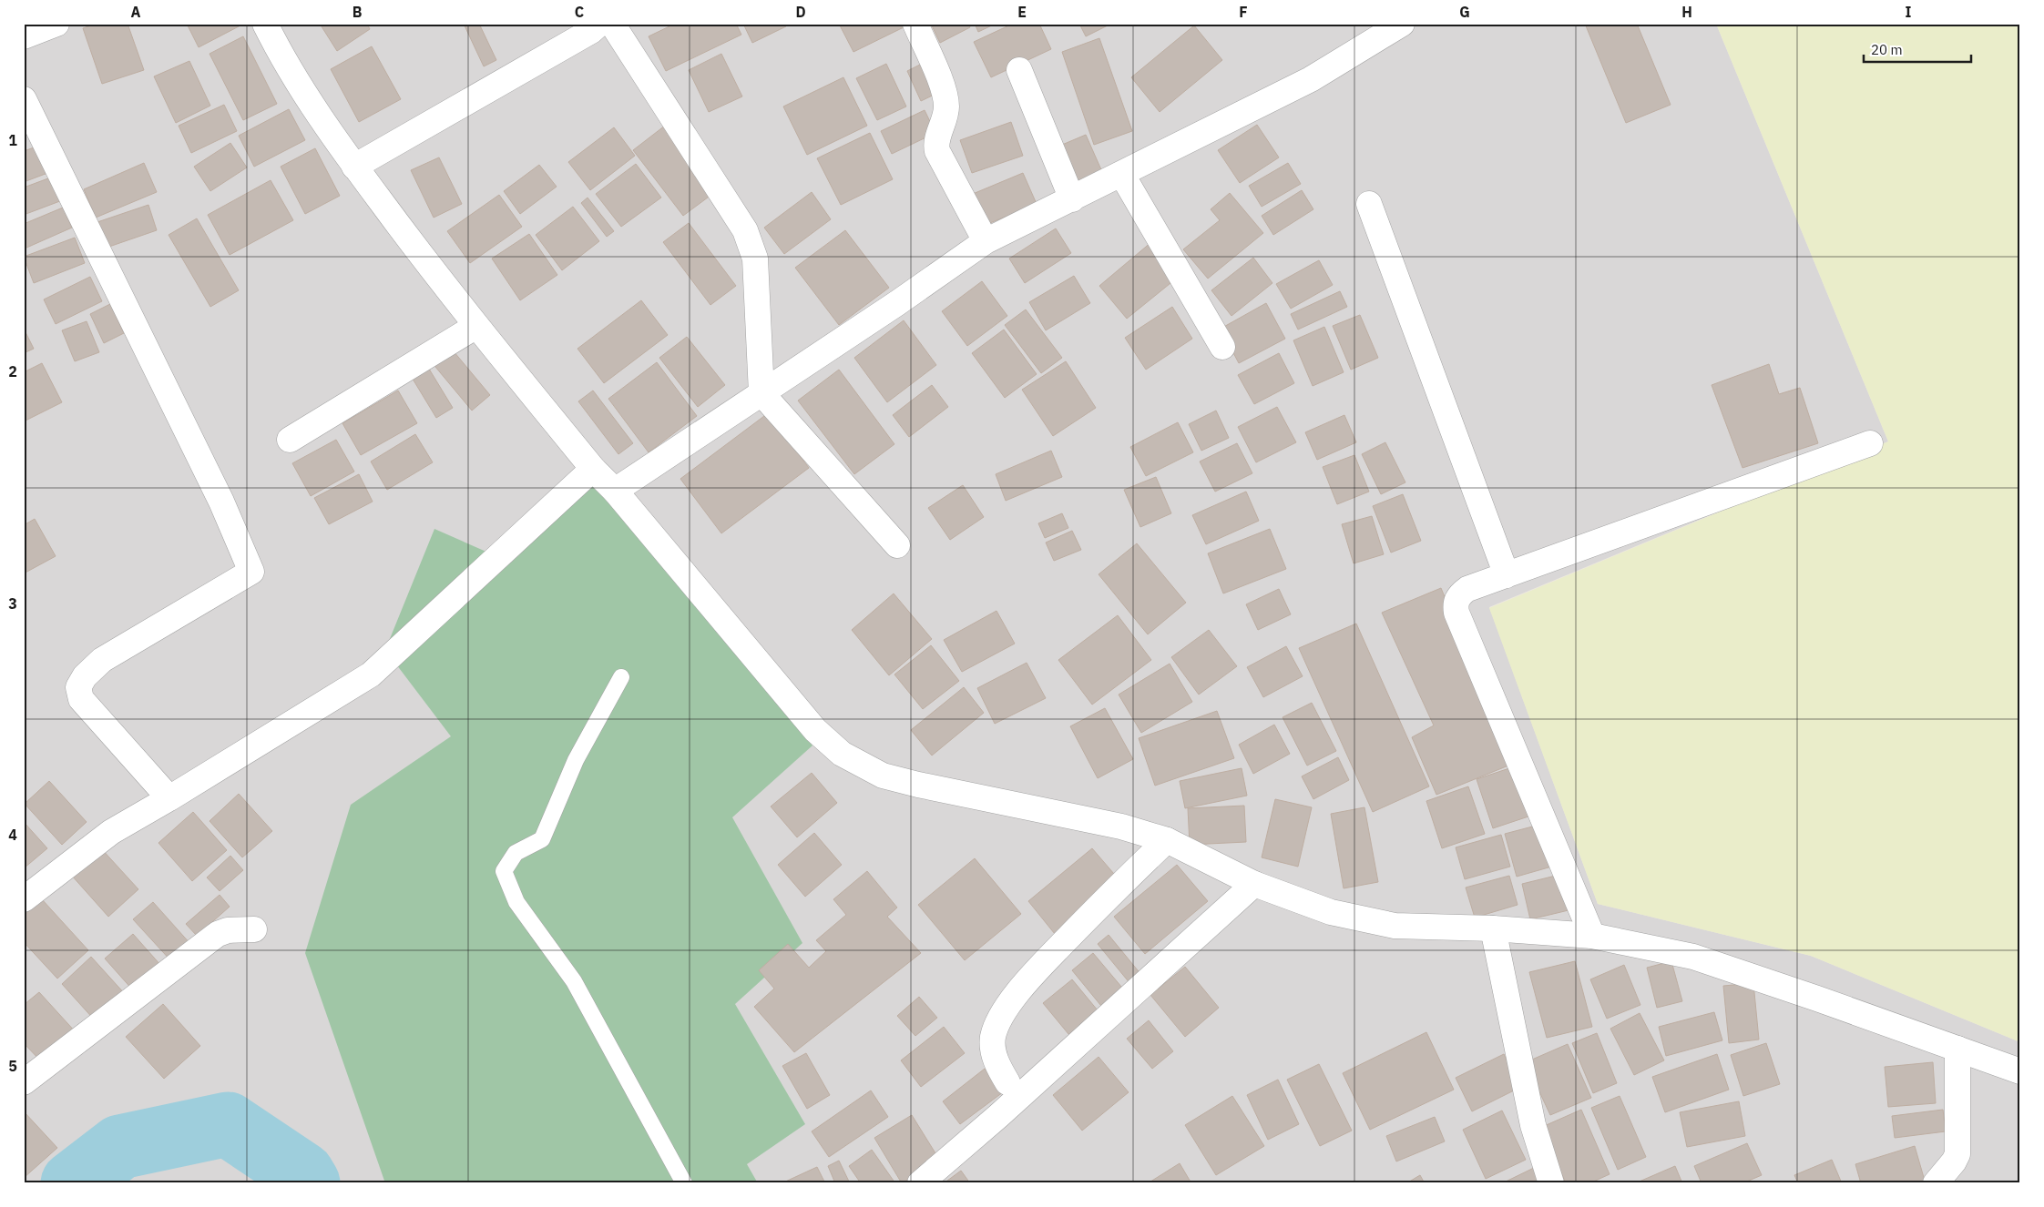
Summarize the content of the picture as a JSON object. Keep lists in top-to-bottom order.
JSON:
{
  "scale_bar": "20 m",
  "grid": {
    "columns": [
      "A",
      "B",
      "C",
      "D",
      "E",
      "F",
      "G",
      "H",
      "I"
    ],
    "rows": [
      "1",
      "2",
      "3",
      "4",
      "5"
    ]
  }
}
